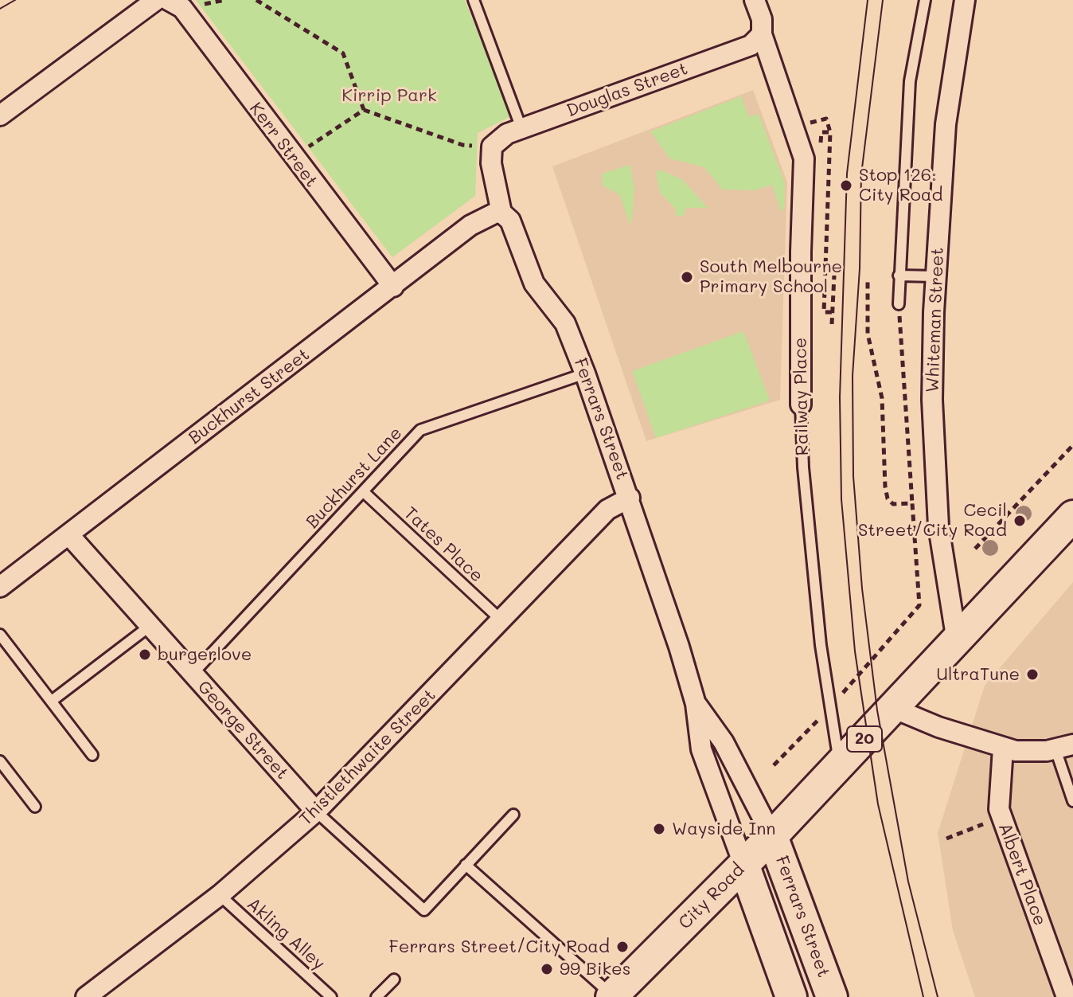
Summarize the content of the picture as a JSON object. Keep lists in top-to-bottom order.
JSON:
{
  "streets": {
    "main road": ["Ferrars Street", "20", "City Road"],
    "street": [
      "Douglas Street",
      "Kerr Street",
      "Whiteman Street",
      "Buckhurst Street",
      "Railway Place",
      "George Street",
      "Thistlethwaite Street",
      "Albert Place"
    ],
    "lane": ["Buckhurst Lane", "Tates Place", "Akling Alley"]
  },
  "crossings": [
    ["Douglas Street", "Railway Place"],
    ["Douglas Street", "Ferrars Street"],
    ["Kerr Street", "Buckhurst Street"],
    ["Whiteman Street", "City Road"],
    ["Buckhurst Street", "Ferrars Street"],
    ["Buckhurst Street", "George Street"],
    ["Railway Place", "City Road"],
    ["Ferrars Street", "Buckhurst Lane"],
    ["Ferrars Street", "Thistlethwaite Street"],
    ["Ferrars Street", "City Road"],
    ["Buckhurst Lane", "Tates Place"],
    ["Buckhurst Lane", "George Street"],
    ["Tates Place", "Thistlethwaite Street"],
    ["George Street", "Thistlethwaite Street"],
    ["Thistlethwaite Street", "Akling Alley"]
  ],
  "parks": ["Kirrip Park"],
  "places": [
    "Stop 126: City Road",
    "South Melbourne Primary School",
    "Cecil Street/City Road",
    "burgerlove",
    "UltraTune",
    "Wayside Inn",
    "Ferrars Street/City Road",
    "99 Bikes"
  ]
}
